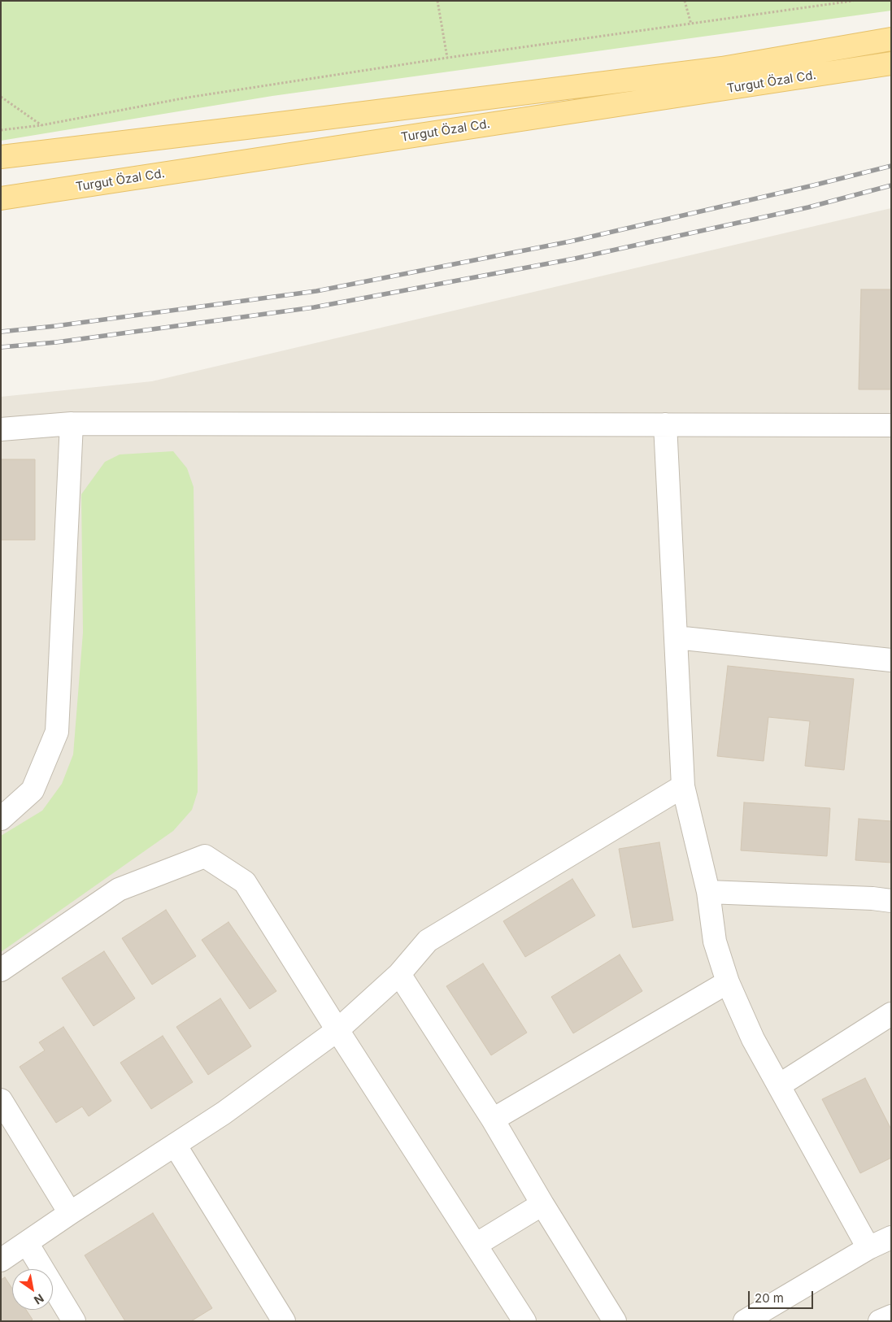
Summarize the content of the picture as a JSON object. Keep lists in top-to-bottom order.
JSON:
{
  "streets": {
    "main road": ["Turgut Özal Cd."]
  },
  "scale_bar": "20 m",
  "north": "bottom right"
}
